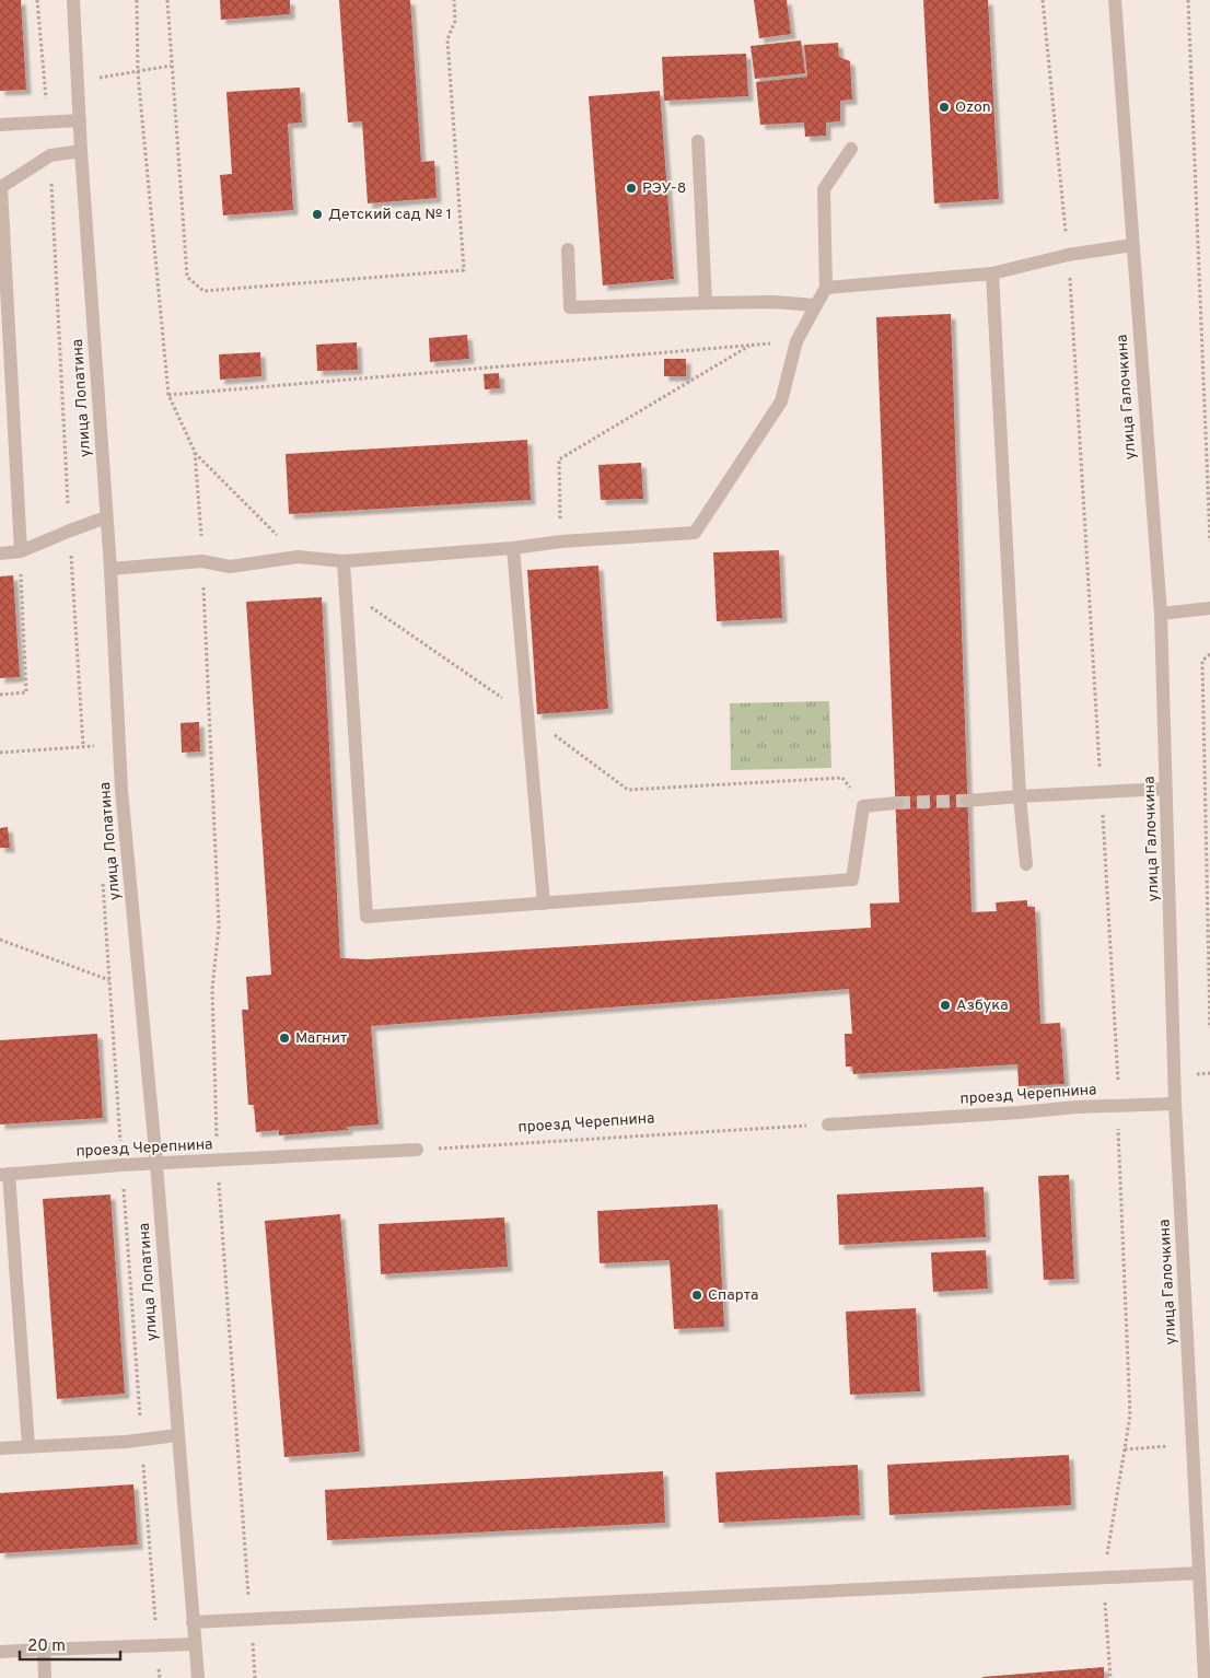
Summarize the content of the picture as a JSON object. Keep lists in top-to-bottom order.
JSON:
{
  "streets": {
    "street": ["улица Галочкина", "улица Лопатина", "проезд Черепнина"]
  },
  "crossings": [
    ["улица Галочкина", "проезд Черепнина"],
    ["улица Лопатина", "проезд Черепнина"]
  ],
  "places": [
    "Ozon",
    "РЭУ-8",
    "Детский сад № 1",
    "Азбука",
    "Магнит",
    "Спарта"
  ],
  "scale_bar": "20 m"
}
